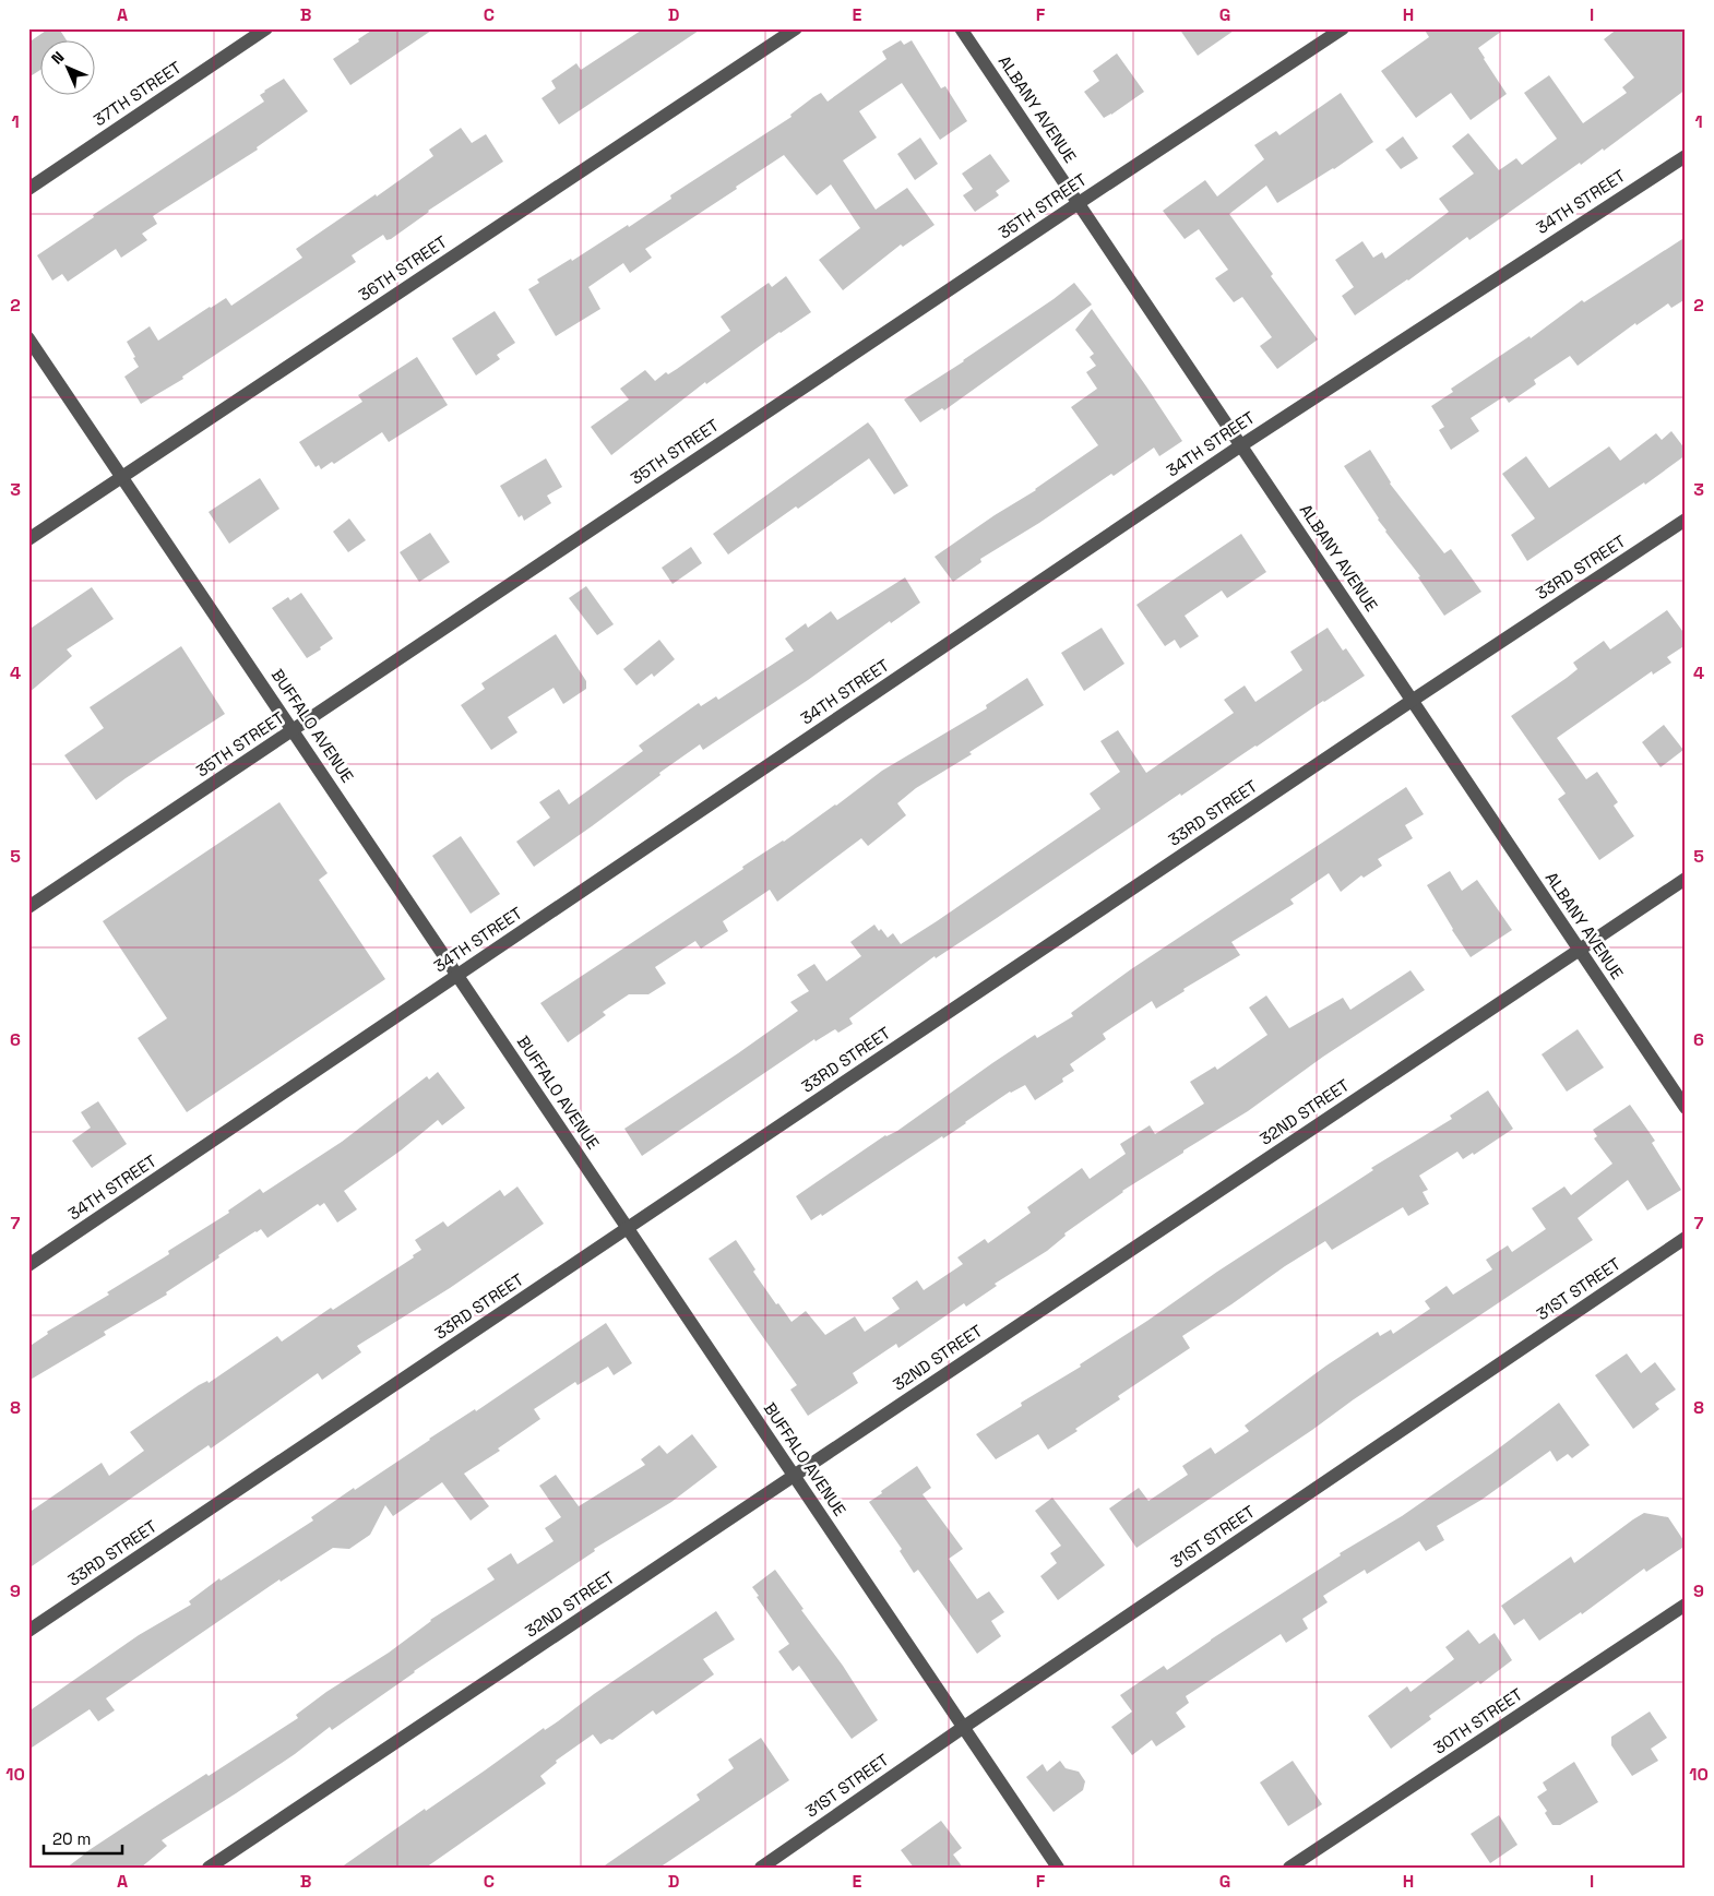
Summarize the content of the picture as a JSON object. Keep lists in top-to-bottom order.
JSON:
{
  "streets": {
    "street": [
      "37TH STREET",
      "ALBANY AVENUE",
      "34TH STREET",
      "35TH STREET",
      "36TH STREET",
      "33RD STREET",
      "BUFFALO AVENUE",
      "32ND STREET",
      "31ST STREET",
      "30TH STREET"
    ]
  },
  "crossings": [
    ["ALBANY AVENUE", "34TH STREET"],
    ["ALBANY AVENUE", "35TH STREET"],
    ["ALBANY AVENUE", "33RD STREET"],
    ["ALBANY AVENUE", "32ND STREET"],
    ["34TH STREET", "BUFFALO AVENUE"],
    ["35TH STREET", "BUFFALO AVENUE"],
    ["36TH STREET", "BUFFALO AVENUE"],
    ["33RD STREET", "BUFFALO AVENUE"],
    ["BUFFALO AVENUE", "32ND STREET"],
    ["BUFFALO AVENUE", "31ST STREET"]
  ],
  "scale_bar": "20 m",
  "north": "top left",
  "grid": {
    "columns": [
      "A",
      "B",
      "C",
      "D",
      "E",
      "F",
      "G",
      "H",
      "I"
    ],
    "rows": [
      "1",
      "2",
      "3",
      "4",
      "5",
      "6",
      "7",
      "8",
      "9",
      "10"
    ]
  }
}
